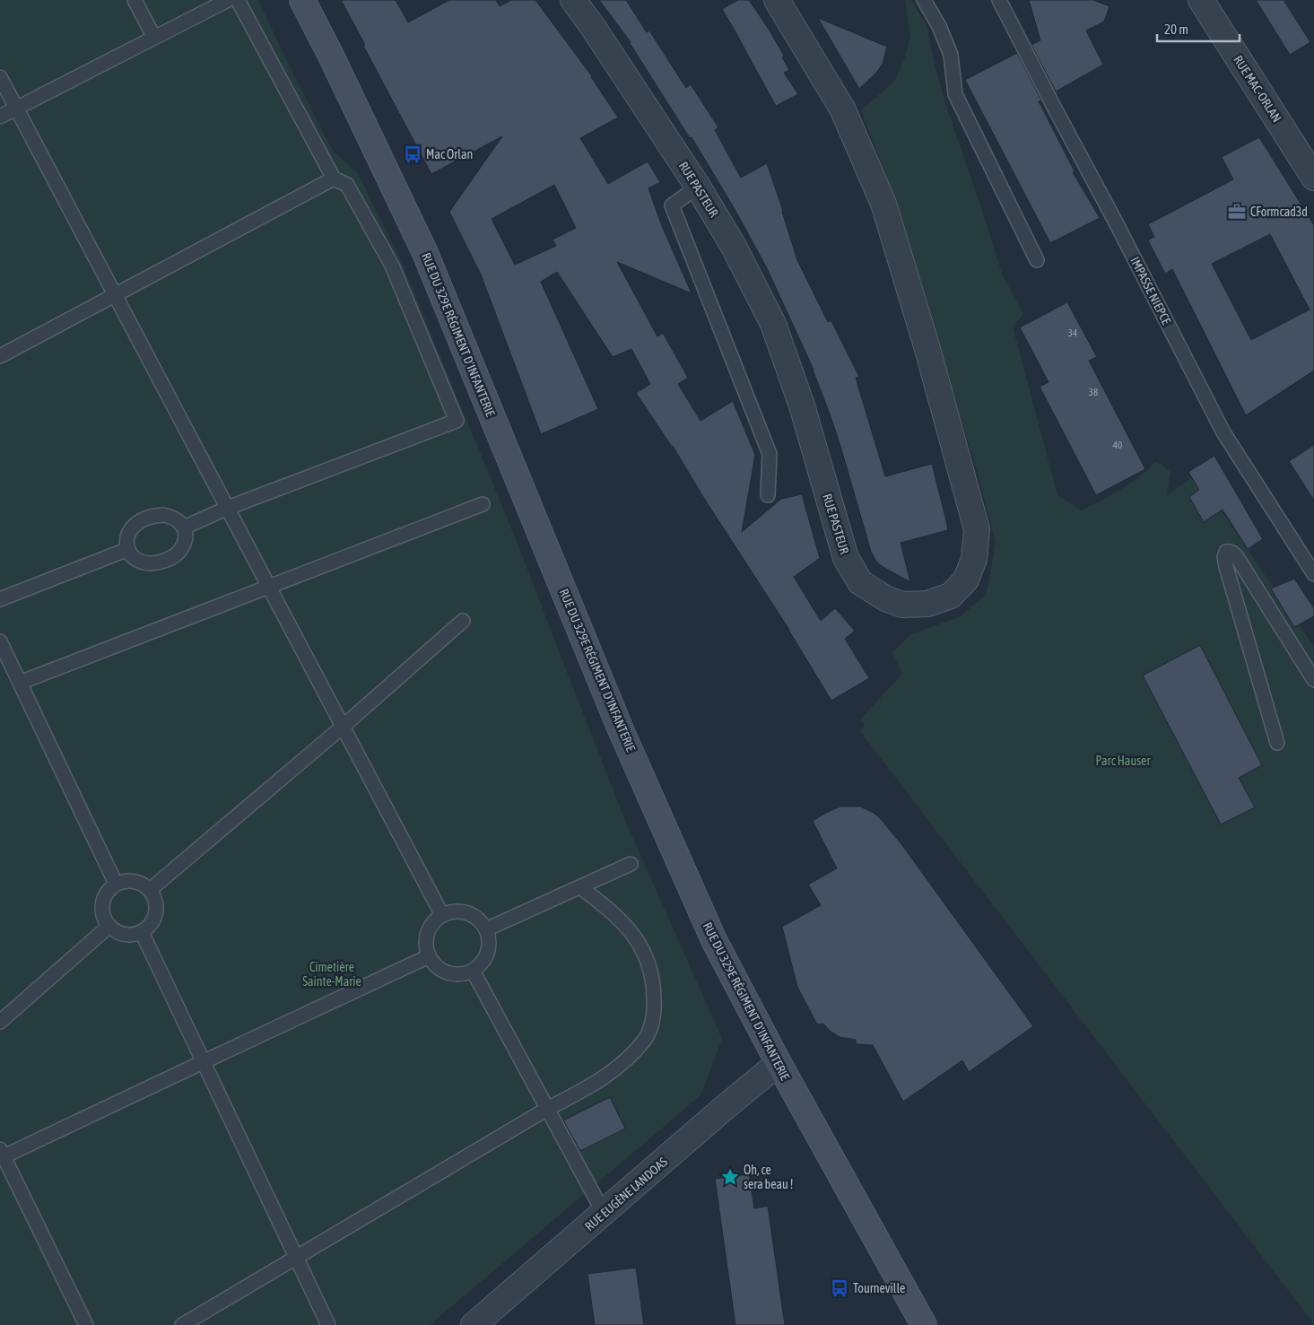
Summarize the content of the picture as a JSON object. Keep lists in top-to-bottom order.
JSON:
{
  "streets": {
    "street": [
      "RUE MAC-ORLAN",
      "RUE PASTEUR",
      "RUE DU 329E RÉGIMENT D'INFANTERIE",
      "RUE EUGÈNE LANDOAS"
    ],
    "lane": ["IMPASSE NIEPCE"]
  },
  "crossings": [
    ["RUE DU 329E RÉGIMENT D'INFANTERIE", "RUE EUGÈNE LANDOAS"]
  ],
  "parks": ["Parc Hauser", "Cimetière Sainte-Marie"],
  "places": {
    "bus stop": ["Mac Orlan", "Tourneville"],
    "office": ["CFormcad3d"],
    "place": ["Oh, ce sera beau !"]
  },
  "house_numbers": ["34", "38", "40"],
  "scale_bar": "20 m"
}
